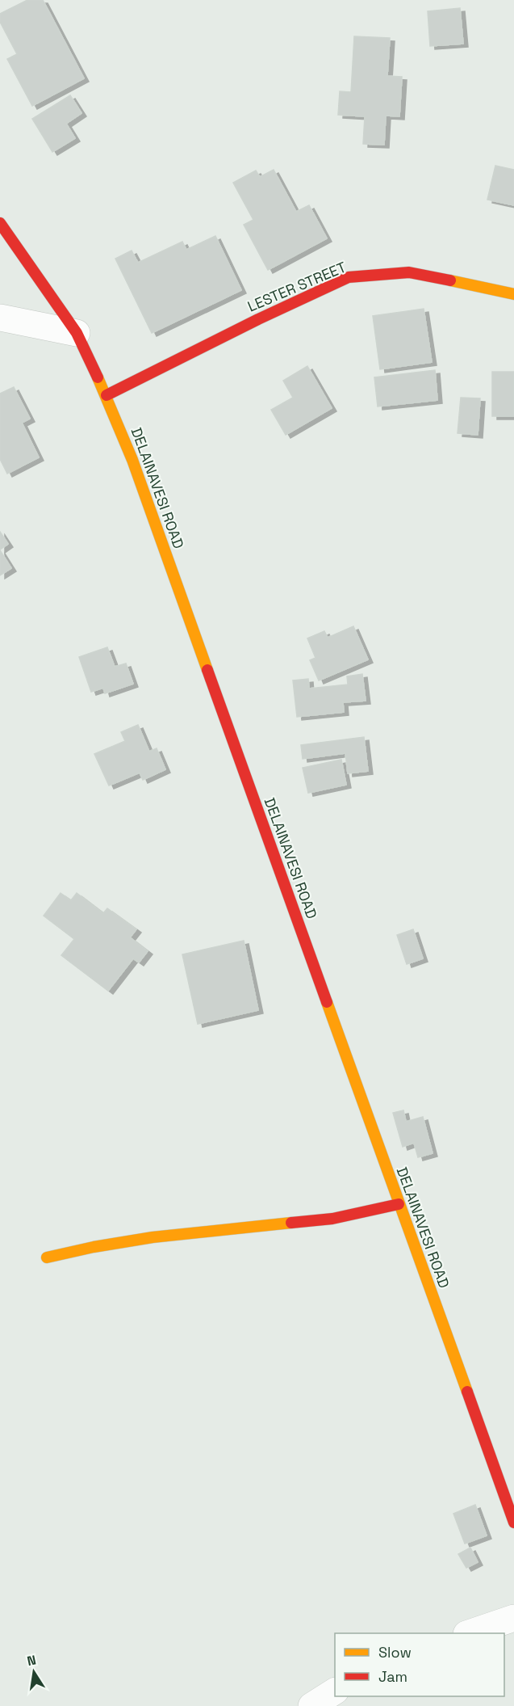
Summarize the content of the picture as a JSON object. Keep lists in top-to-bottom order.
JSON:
{
  "streets": {
    "street": ["LESTER STREET", "DELAINAVESI ROAD"]
  },
  "crossings": [
    ["LESTER STREET", "DELAINAVESI ROAD"]
  ],
  "legend": ["Slow", "Jam"],
  "north": "top"
}
